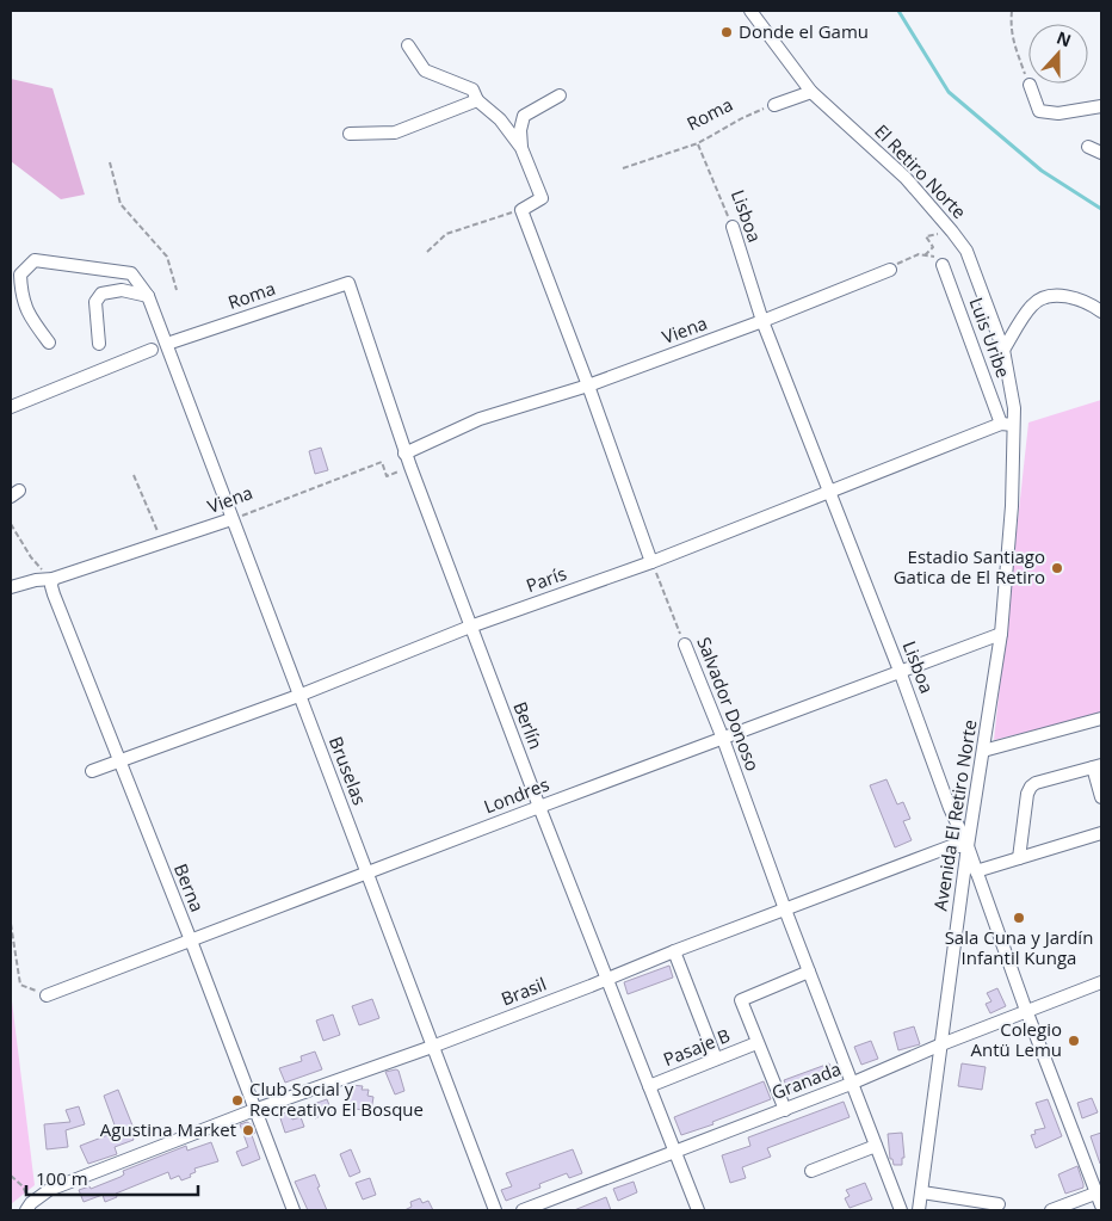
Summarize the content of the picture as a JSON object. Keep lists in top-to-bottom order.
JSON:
{
  "streets": {
    "street": [
      "Roma",
      "El Retiro Norte",
      "Lisboa",
      "Viena",
      "Luis Uribe",
      "París",
      "Salvador Donoso",
      "Berlín",
      "Bruselas",
      "Londres",
      "Avenida El Retiro Norte",
      "Berna",
      "Brasil",
      "Pasaje B",
      "Granada"
    ]
  },
  "crossings": [
    ["Roma", "Lisboa"],
    ["Roma", "Berlín"],
    ["Roma", "Bruselas"],
    ["El Retiro Norte", "Luis Uribe"],
    ["El Retiro Norte", "París"],
    ["El Retiro Norte", "Avenida El Retiro Norte"],
    ["Lisboa", "Viena"],
    ["Lisboa", "París"],
    ["Lisboa", "Londres"],
    ["Lisboa", "Avenida El Retiro Norte"],
    ["Lisboa", "Brasil"],
    ["Lisboa", "Granada"],
    ["Viena", "Berlín"],
    ["Viena", "Bruselas"],
    ["Viena", "Berna"],
    ["Luis Uribe", "París"],
    ["Luis Uribe", "Avenida El Retiro Norte"],
    ["París", "Salvador Donoso"],
    ["París", "Berlín"],
    ["París", "Bruselas"],
    ["París", "Avenida El Retiro Norte"],
    ["París", "Berna"],
    ["Salvador Donoso", "Londres"],
    ["Salvador Donoso", "Brasil"],
    ["Salvador Donoso", "Granada"],
    ["Berlín", "Londres"],
    ["Berlín", "Brasil"],
    ["Berlín", "Pasaje B"],
    ["Berlín", "Granada"],
    ["Bruselas", "Londres"],
    ["Bruselas", "Brasil"],
    ["Londres", "Avenida El Retiro Norte"],
    ["Londres", "Berna"],
    ["Avenida El Retiro Norte", "Brasil"],
    ["Avenida El Retiro Norte", "Granada"],
    ["Berna", "Brasil"]
  ],
  "places": [
    "Donde el Gamu",
    "Estadio Santiago Gatica de El Retiro",
    "Sala Cuna y Jardín Infantil Kunga",
    "Colegio Antü Lemu",
    "Club Social y Recreativo El Bosque",
    "Agustina Market"
  ],
  "scale_bar": "100 m",
  "north": "top"
}
